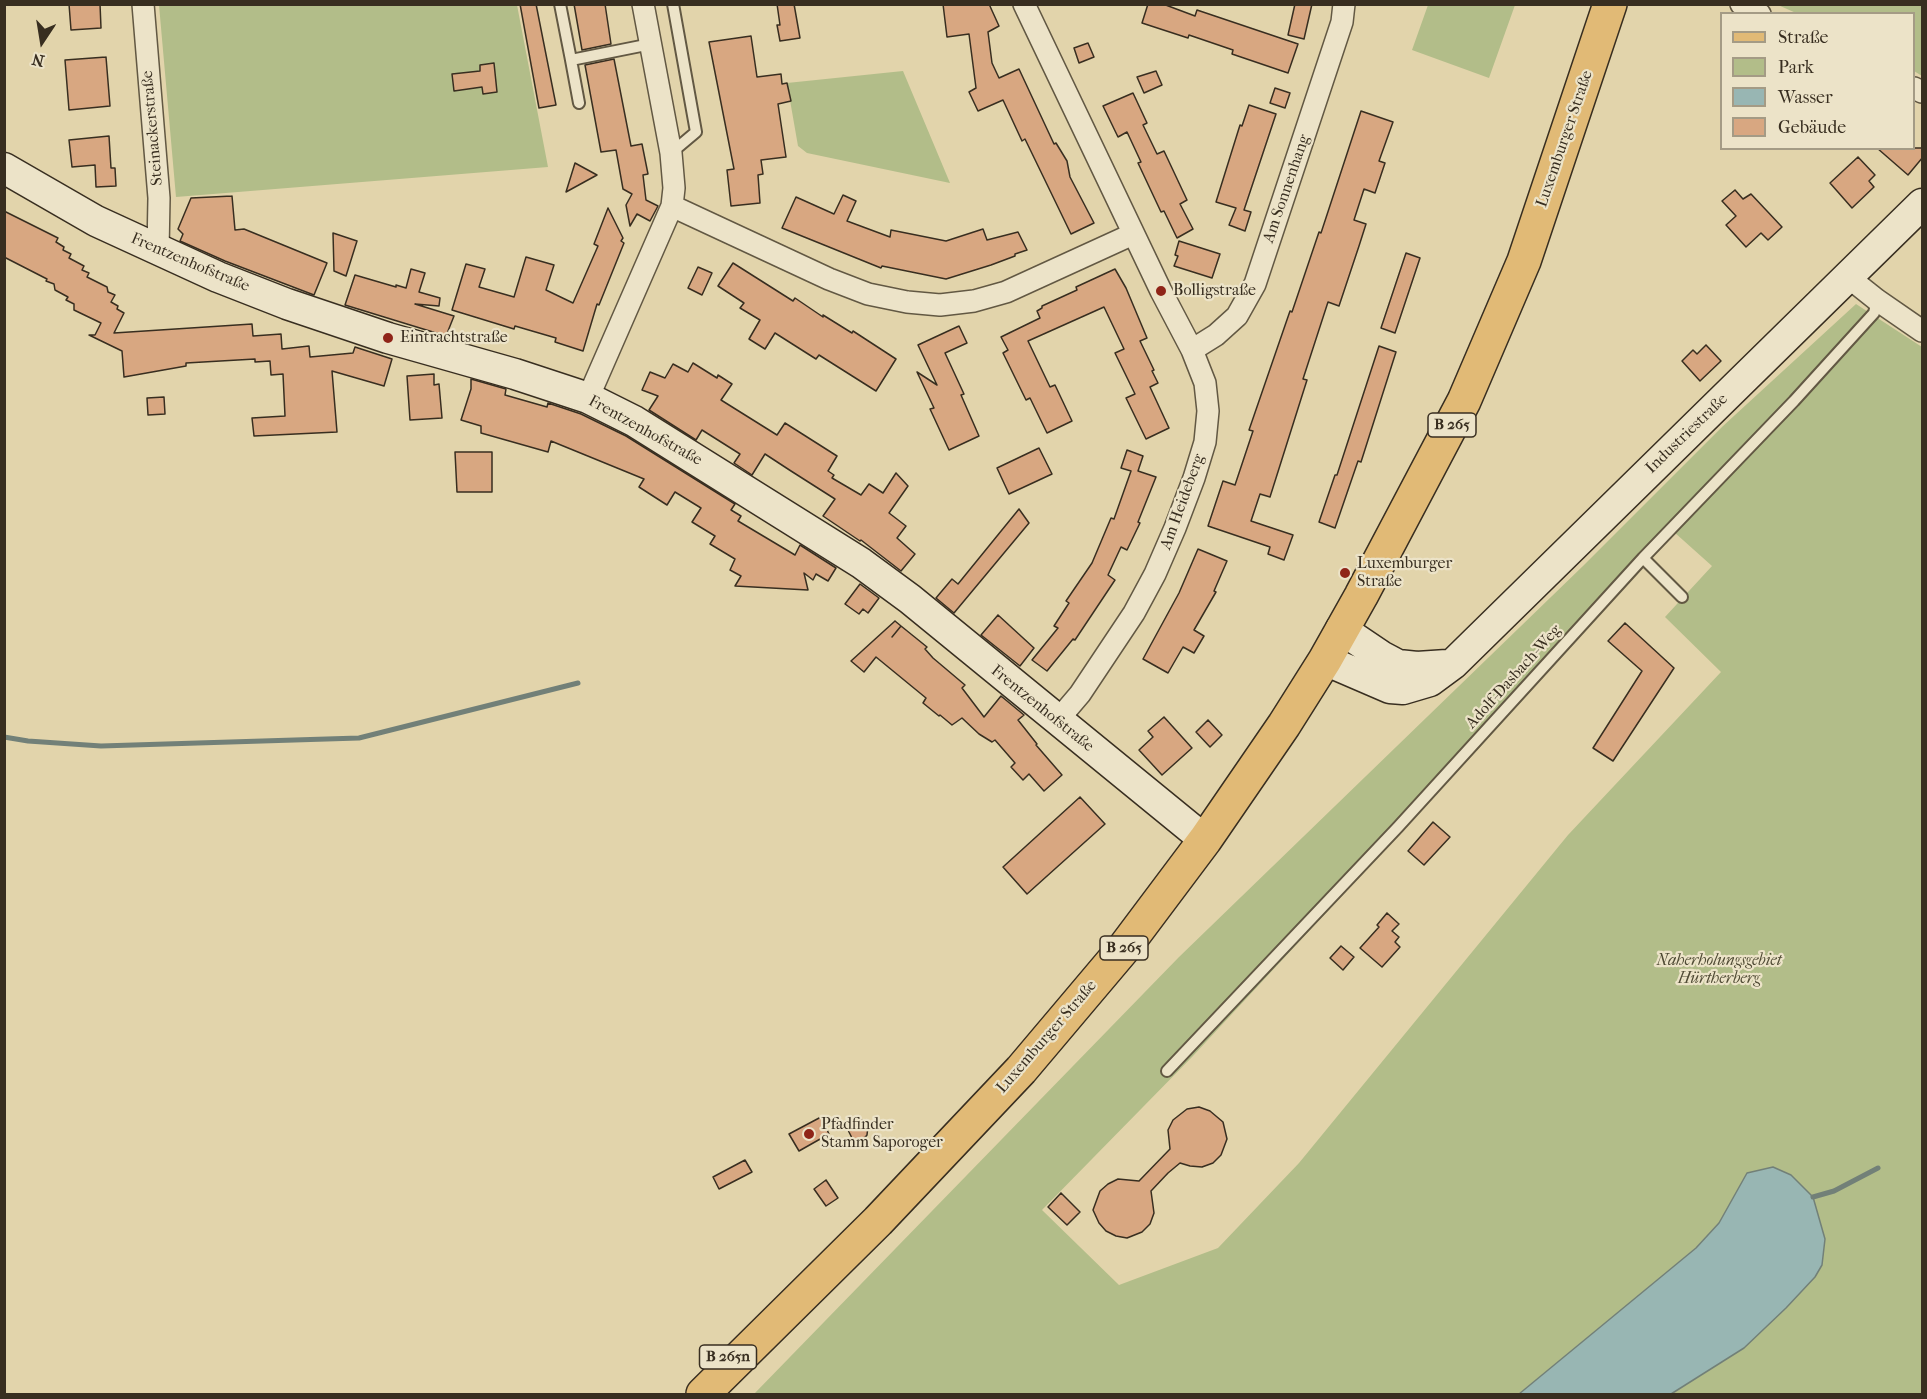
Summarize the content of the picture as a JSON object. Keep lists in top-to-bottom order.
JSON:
{
  "streets": {
    "main road": ["Luxemburger Straße", "B 265", "B 265n"],
    "street": [
      "Steinackerstraße",
      "Am Sonnenhang",
      "Frentzenhofstraße",
      "Industriestraße",
      "Am Heideberg"
    ],
    "lane": ["Adolf-Dasbach-Weg"]
  },
  "crossings": [
    ["Steinackerstraße", "Frentzenhofstraße"],
    ["Luxemburger Straße", "Frentzenhofstraße"],
    ["Luxemburger Straße", "Industriestraße"],
    ["Luxemburger Straße", "B 265n"],
    ["Am Sonnenhang", "Am Heideberg"],
    ["Frentzenhofstraße", "Am Heideberg"]
  ],
  "parks": ["Naherholungsgebiet Hürtherberg"],
  "places": [
    "Bolligstraße",
    "Eintrachtstraße",
    "Luxemburger Straße",
    "Pfadfinder Stamm Saporoger"
  ],
  "legend": [
    "Straße",
    "Park",
    "Wasser",
    "Gebäude"
  ],
  "north": "bottom"
}
